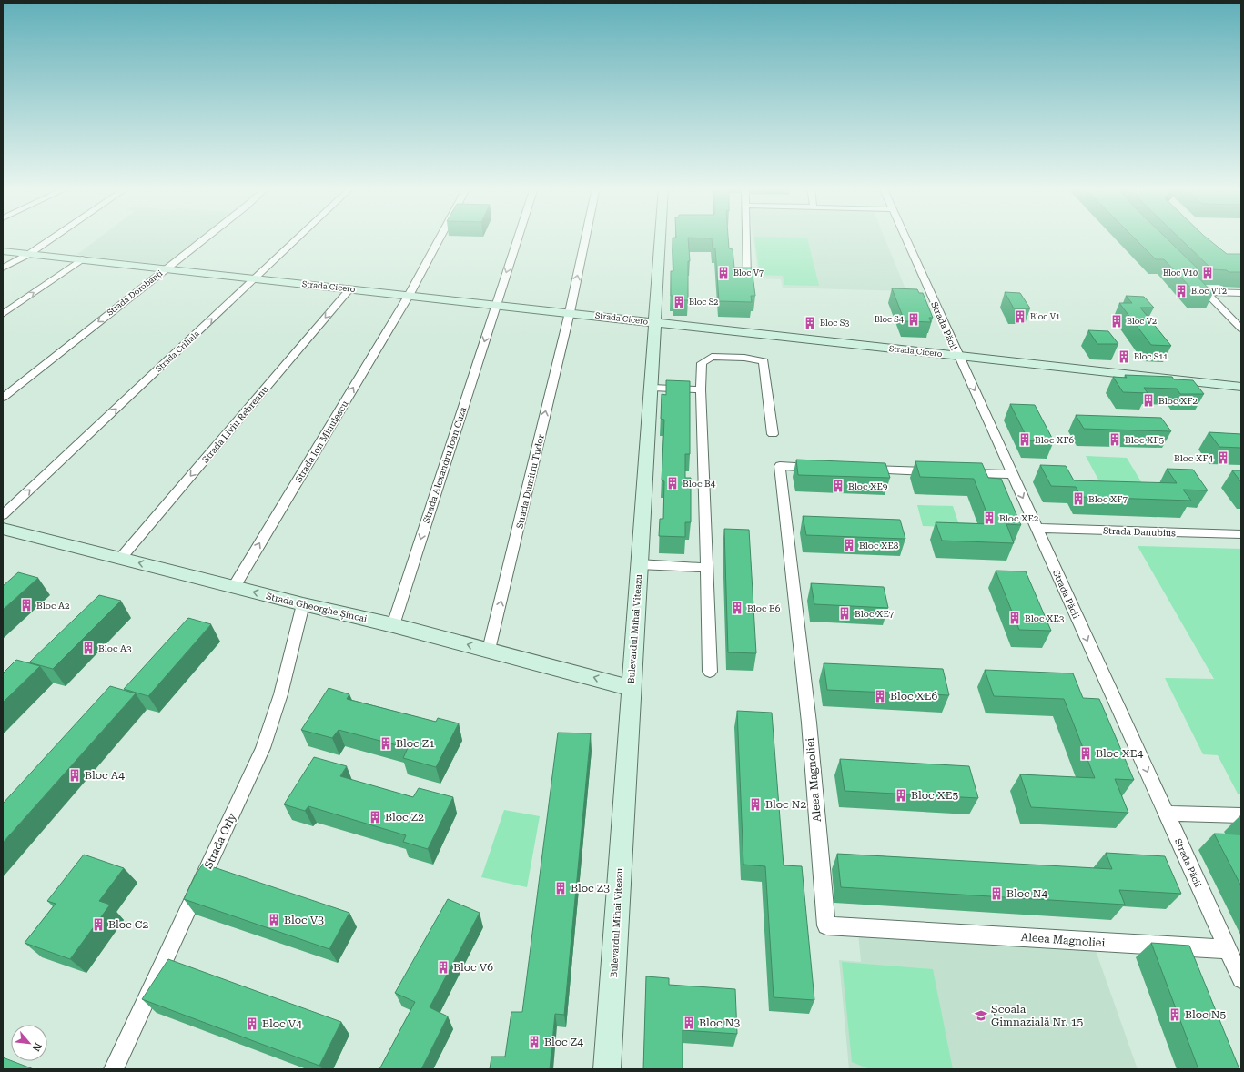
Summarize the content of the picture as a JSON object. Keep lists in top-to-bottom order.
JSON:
{
  "streets": {
    "main road": ["Strada Cicero", "Strada Gheorghe Șincai", "Bulevardul Mihai Viteazu"],
    "street": [
      "Strada Dorobanți",
      "Strada Păcii",
      "Strada Crihala",
      "Strada Liviu Rebreanu",
      "Strada Ion Minulescu",
      "Strada Alexandru Ioan Cuza",
      "Strada Dumitru Tudor",
      "Strada Danubius",
      "Aleea Magnoliei",
      "Strada Orly"
    ]
  },
  "crossings": [
    ["Strada Cicero", "Strada Dorobanți"],
    ["Strada Cicero", "Strada Păcii"],
    ["Strada Cicero", "Strada Crihala"],
    ["Strada Cicero", "Strada Liviu Rebreanu"],
    ["Strada Cicero", "Strada Ion Minulescu"],
    ["Strada Cicero", "Strada Alexandru Ioan Cuza"],
    ["Strada Cicero", "Strada Dumitru Tudor"],
    ["Strada Cicero", "Bulevardul Mihai Viteazu"],
    ["Strada Păcii", "Strada Danubius"],
    ["Strada Păcii", "Aleea Magnoliei"],
    ["Strada Liviu Rebreanu", "Strada Gheorghe Șincai"],
    ["Strada Ion Minulescu", "Strada Gheorghe Șincai"],
    ["Strada Alexandru Ioan Cuza", "Strada Gheorghe Șincai"],
    ["Strada Dumitru Tudor", "Strada Gheorghe Șincai"],
    ["Strada Gheorghe Șincai", "Bulevardul Mihai Viteazu"],
    ["Strada Gheorghe Șincai", "Strada Orly"]
  ],
  "one_way": [
    "Strada Păcii",
    "Strada Crihala",
    "Strada Liviu Rebreanu",
    "Strada Ion Minulescu",
    "Strada Alexandru Ioan Cuza",
    "Strada Dumitru Tudor",
    "Strada Gheorghe Șincai"
  ],
  "places": {
    "building": [
      "Bloc V7",
      "Bloc V10",
      "Bloc VT2",
      "Bloc S2",
      "Bloc V1",
      "Bloc S4",
      "Bloc V2",
      "Bloc S3",
      "Bloc S11",
      "Bloc XF2",
      "Bloc XF6",
      "Bloc XF5",
      "Bloc XF4",
      "Bloc B4",
      "Bloc XE9",
      "Bloc XF7",
      "Bloc XE2",
      "Bloc XE8",
      "Bloc A2",
      "Bloc B6",
      "Bloc XE7",
      "Bloc XE3",
      "Bloc A3",
      "Bloc XE6",
      "Bloc Z1",
      "Bloc XE4",
      "Bloc A4",
      "Bloc XE5",
      "Bloc N2",
      "Bloc Z2",
      "Bloc Z3",
      "Bloc N4",
      "Bloc V3",
      "Bloc C2",
      "Bloc V6",
      "Bloc N5",
      "Bloc N3",
      "Bloc V4",
      "Bloc Z4"
    ],
    "school or university": ["Școala Gimnazială Nr. 15"]
  },
  "north": "bottom right"
}
